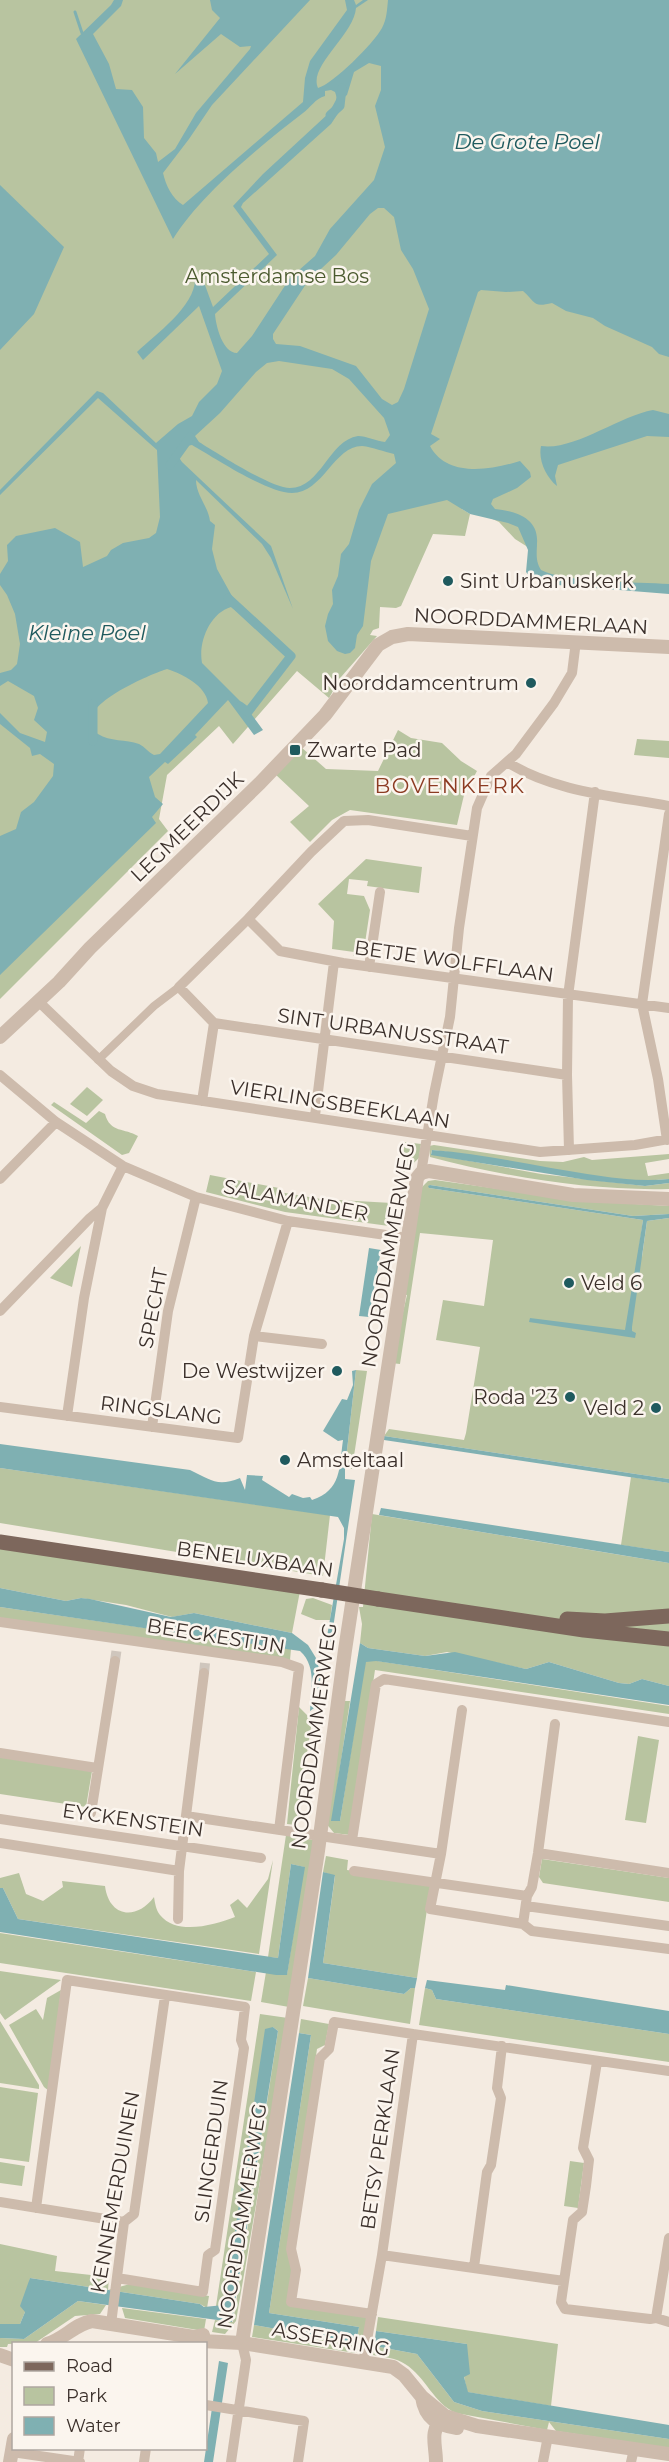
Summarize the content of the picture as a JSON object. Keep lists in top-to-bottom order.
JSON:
{
  "streets": {
    "main road": ["BENELUXBAAN"],
    "street": [
      "NOORDDAMMERLAAN",
      "LEGMEERDIJK",
      "BETJE WOLFFLAAN",
      "SINT URBANUSSTRAAT",
      "VIERLINGSBEEKLAAN",
      "SALAMANDER",
      "NOORDDAMMERWEG",
      "SPECHT",
      "RINGSLANG",
      "BEECKESTIJN",
      "EYCKENSTEIN",
      "BETSY PERKLAAN",
      "SLINGERDUIN",
      "KENNEMERDUINEN",
      "ASSERRING"
    ]
  },
  "crossings": [
    ["NOORDDAMMERLAAN", "LEGMEERDIJK"],
    ["LEGMEERDIJK", "VIERLINGSBEEKLAAN"],
    ["BETJE WOLFFLAAN", "NOORDDAMMERWEG"],
    ["SINT URBANUSSTRAAT", "NOORDDAMMERWEG"],
    ["VIERLINGSBEEKLAAN", "NOORDDAMMERWEG"],
    ["SALAMANDER", "NOORDDAMMERWEG"],
    ["SALAMANDER", "SPECHT"],
    ["SALAMANDER", "RINGSLANG"],
    ["NOORDDAMMERWEG", "ASSERRING"],
    ["SPECHT", "RINGSLANG"],
    ["BETSY PERKLAAN", "ASSERRING"],
    ["SLINGERDUIN", "KENNEMERDUINEN"],
    ["KENNEMERDUINEN", "ASSERRING"]
  ],
  "districts": ["BOVENKERK"],
  "water": ["De Grote Poel", "Kleine Poel"],
  "parks": ["Amsterdamse Bos"],
  "places": {
    "other": [
      "Sint Urbanuskerk",
      "Noorddamcentrum",
      "Veld 6",
      "De Westwijzer",
      "Roda '23",
      "Veld 2",
      "Amsteltaal"
    ],
    "transit": ["Zwarte Pad"]
  },
  "legend": ["Road", "Park", "Water"]
}
